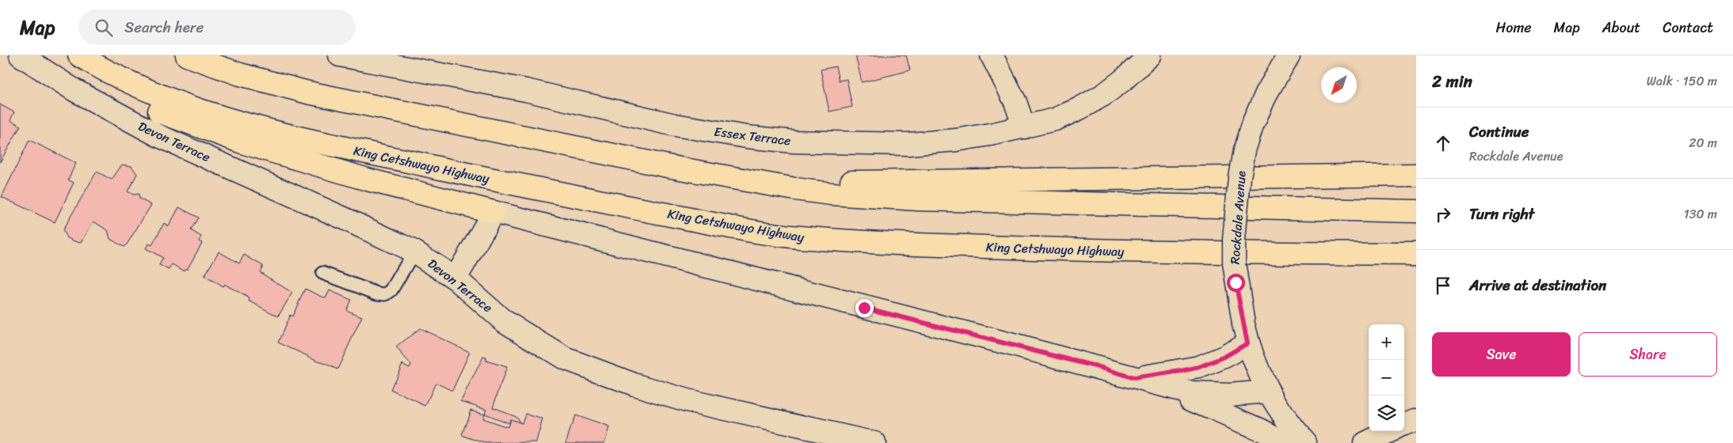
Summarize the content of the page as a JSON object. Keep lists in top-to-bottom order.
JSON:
{
  "streets": {
    "highway": ["King Cetshwayo Highway"],
    "street": ["Essex Terrace", "Devon Terrace", "Rockdale Avenue"]
  },
  "north": "bottom left",
  "page": {
    "header": "Map",
    "search": "Search here",
    "nav": [
      "Home",
      "Map",
      "About",
      "Contact"
    ],
    "heading": ["2 min", "Walk · 150 m"],
    "list": [
      ["Continue", "Rockdale Avenue", "20 m"],
      ["Turn right", "130 m"],
      "Arrive at destination"
    ],
    "buttons": ["Save", "Share"],
    "map_buttons": ["+", "−"]
  }
}
